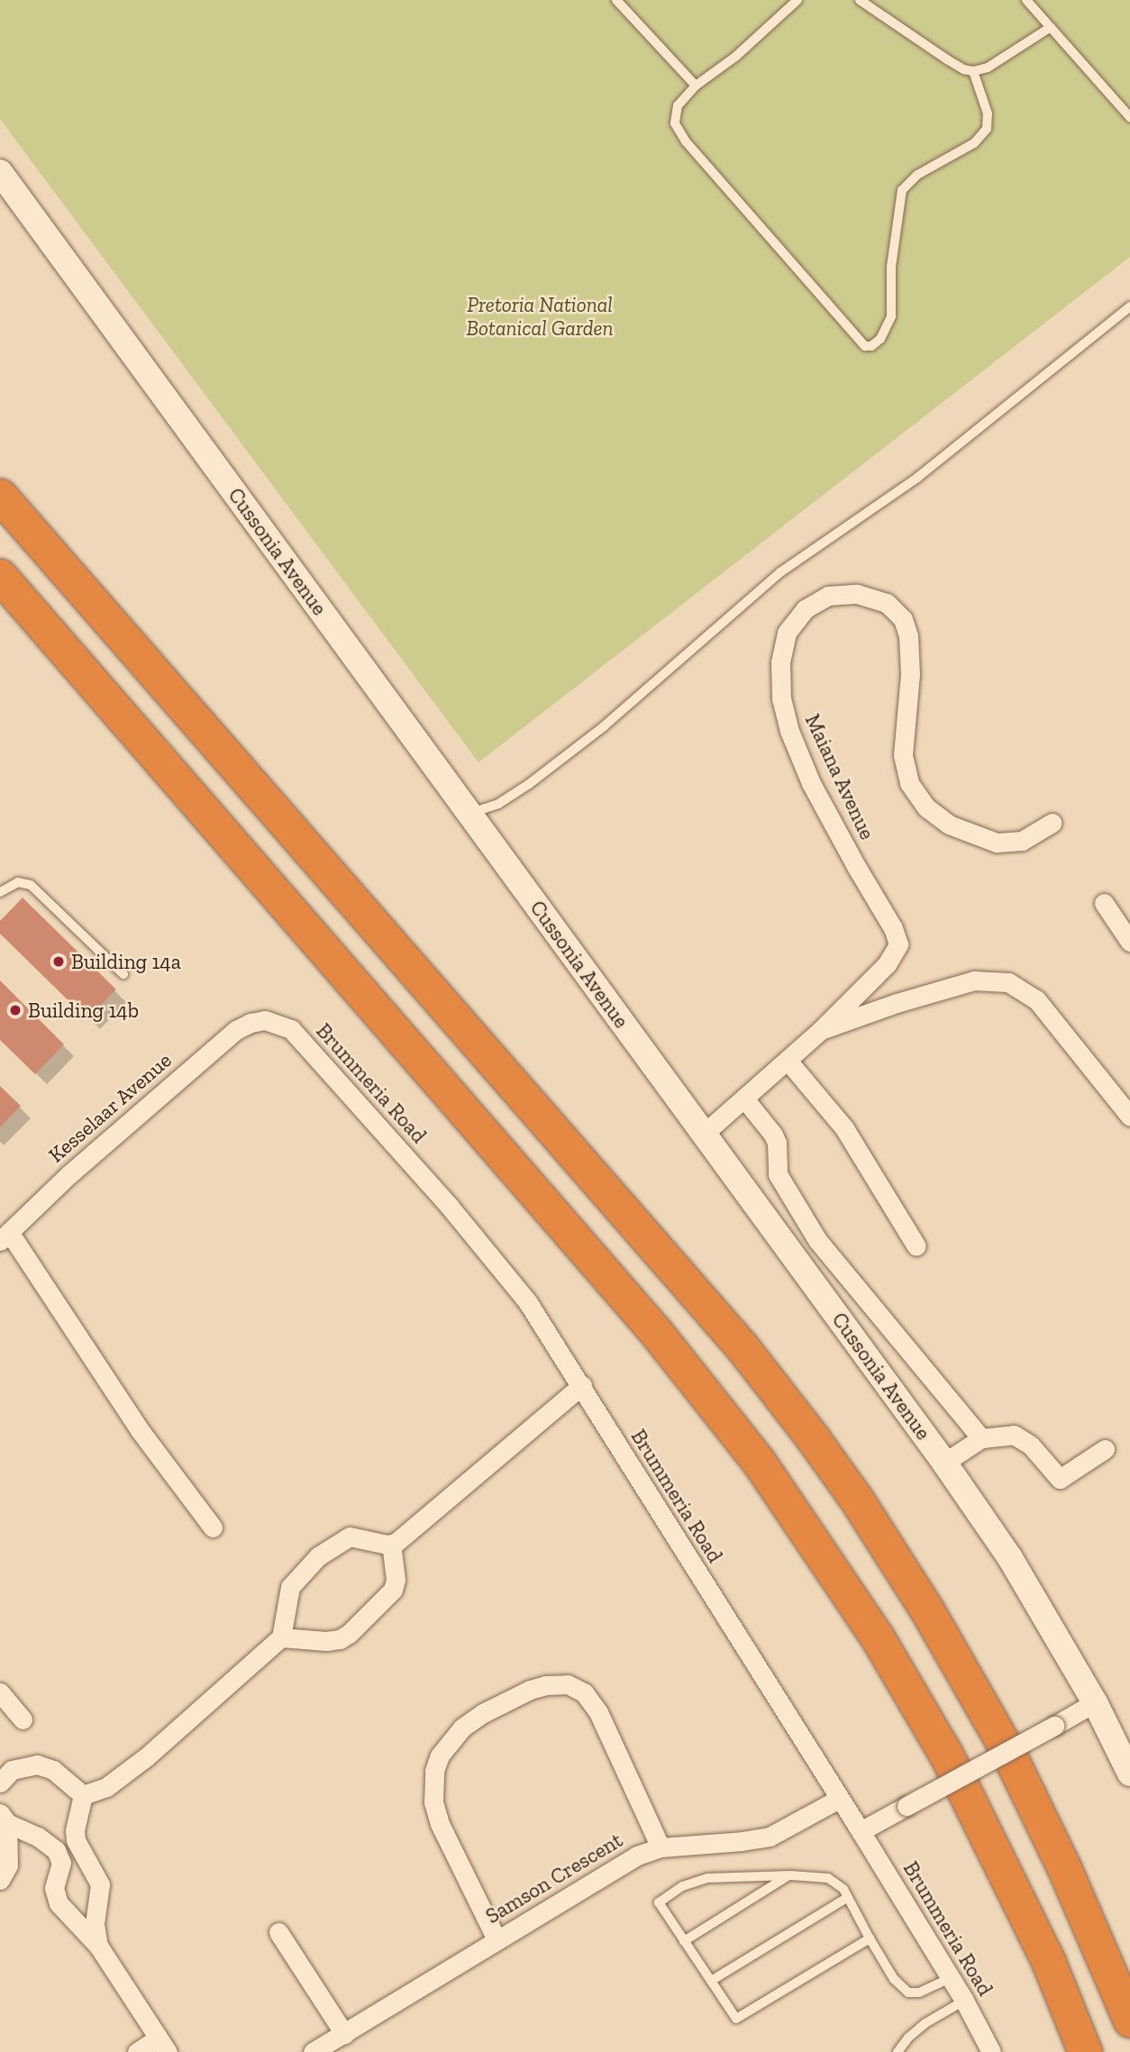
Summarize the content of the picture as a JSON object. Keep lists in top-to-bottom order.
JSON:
{
  "streets": {
    "main road": ["Cussonia Avenue"],
    "street": [
      "Maiana Avenue",
      "Brummeria Road",
      "Kesselaar Avenue",
      "Samson Crescent"
    ]
  },
  "crossings": [
    ["Cussonia Avenue", "Maiana Avenue"],
    ["Brummeria Road", "Kesselaar Avenue"],
    ["Brummeria Road", "Samson Crescent"]
  ],
  "parks": ["Pretoria National Botanical Garden"],
  "places": ["Building 14a", "Building 14b"]
}
